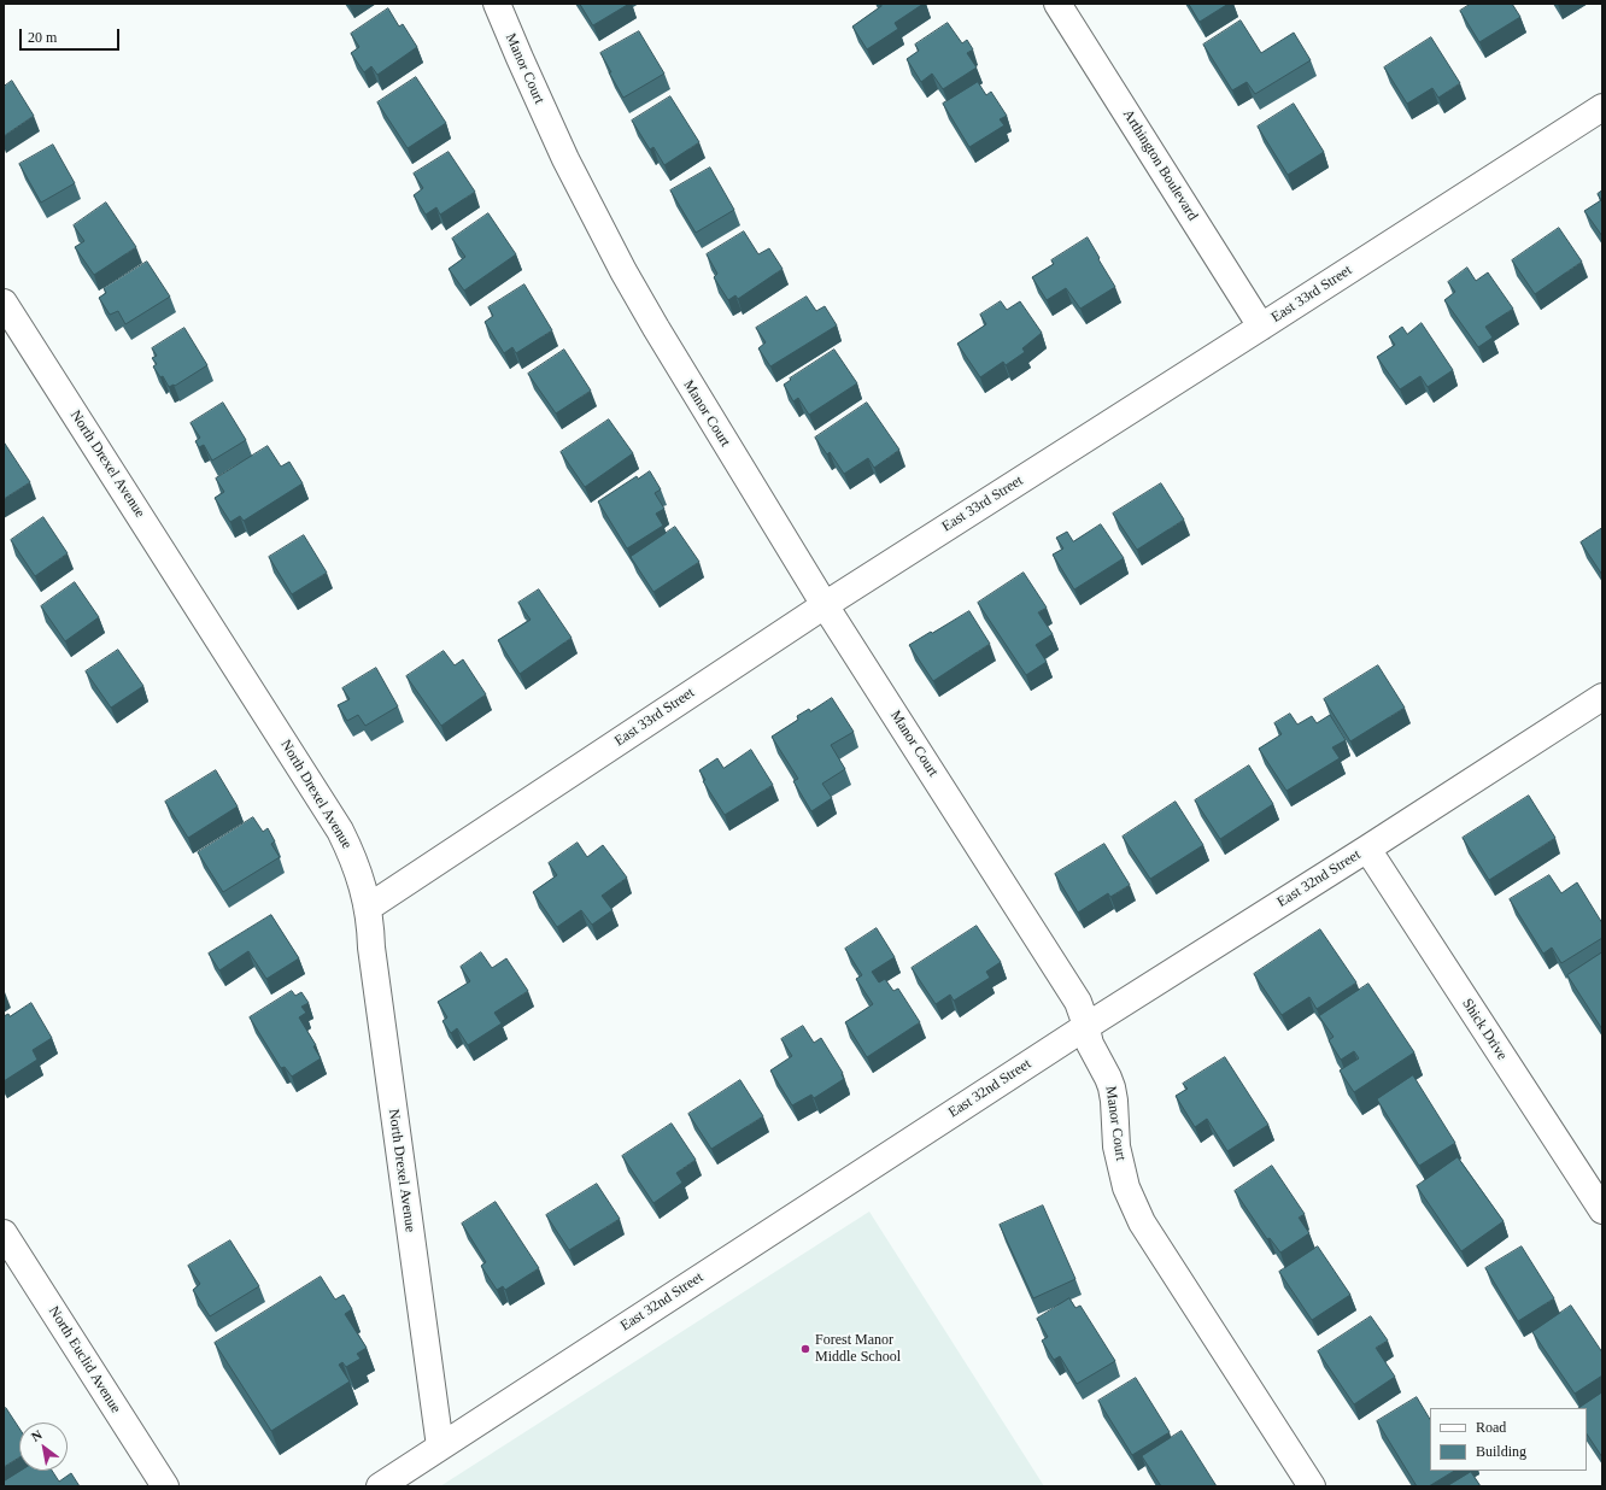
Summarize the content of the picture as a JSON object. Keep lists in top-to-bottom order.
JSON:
{
  "streets": {
    "street": [
      "Manor Court",
      "Arthington Boulevard",
      "East 33rd Street",
      "North Drexel Avenue",
      "East 32nd Street",
      "Shick Drive",
      "North Euclid Avenue"
    ]
  },
  "crossings": [
    ["Manor Court", "East 33rd Street"],
    ["Manor Court", "East 32nd Street"],
    ["Arthington Boulevard", "East 33rd Street"],
    ["East 33rd Street", "North Drexel Avenue"],
    ["North Drexel Avenue", "East 32nd Street"],
    ["East 32nd Street", "Shick Drive"]
  ],
  "places": ["Forest Manor Middle School"],
  "legend": ["Road", "Building"],
  "scale_bar": "20 m",
  "north": "top left"
}
